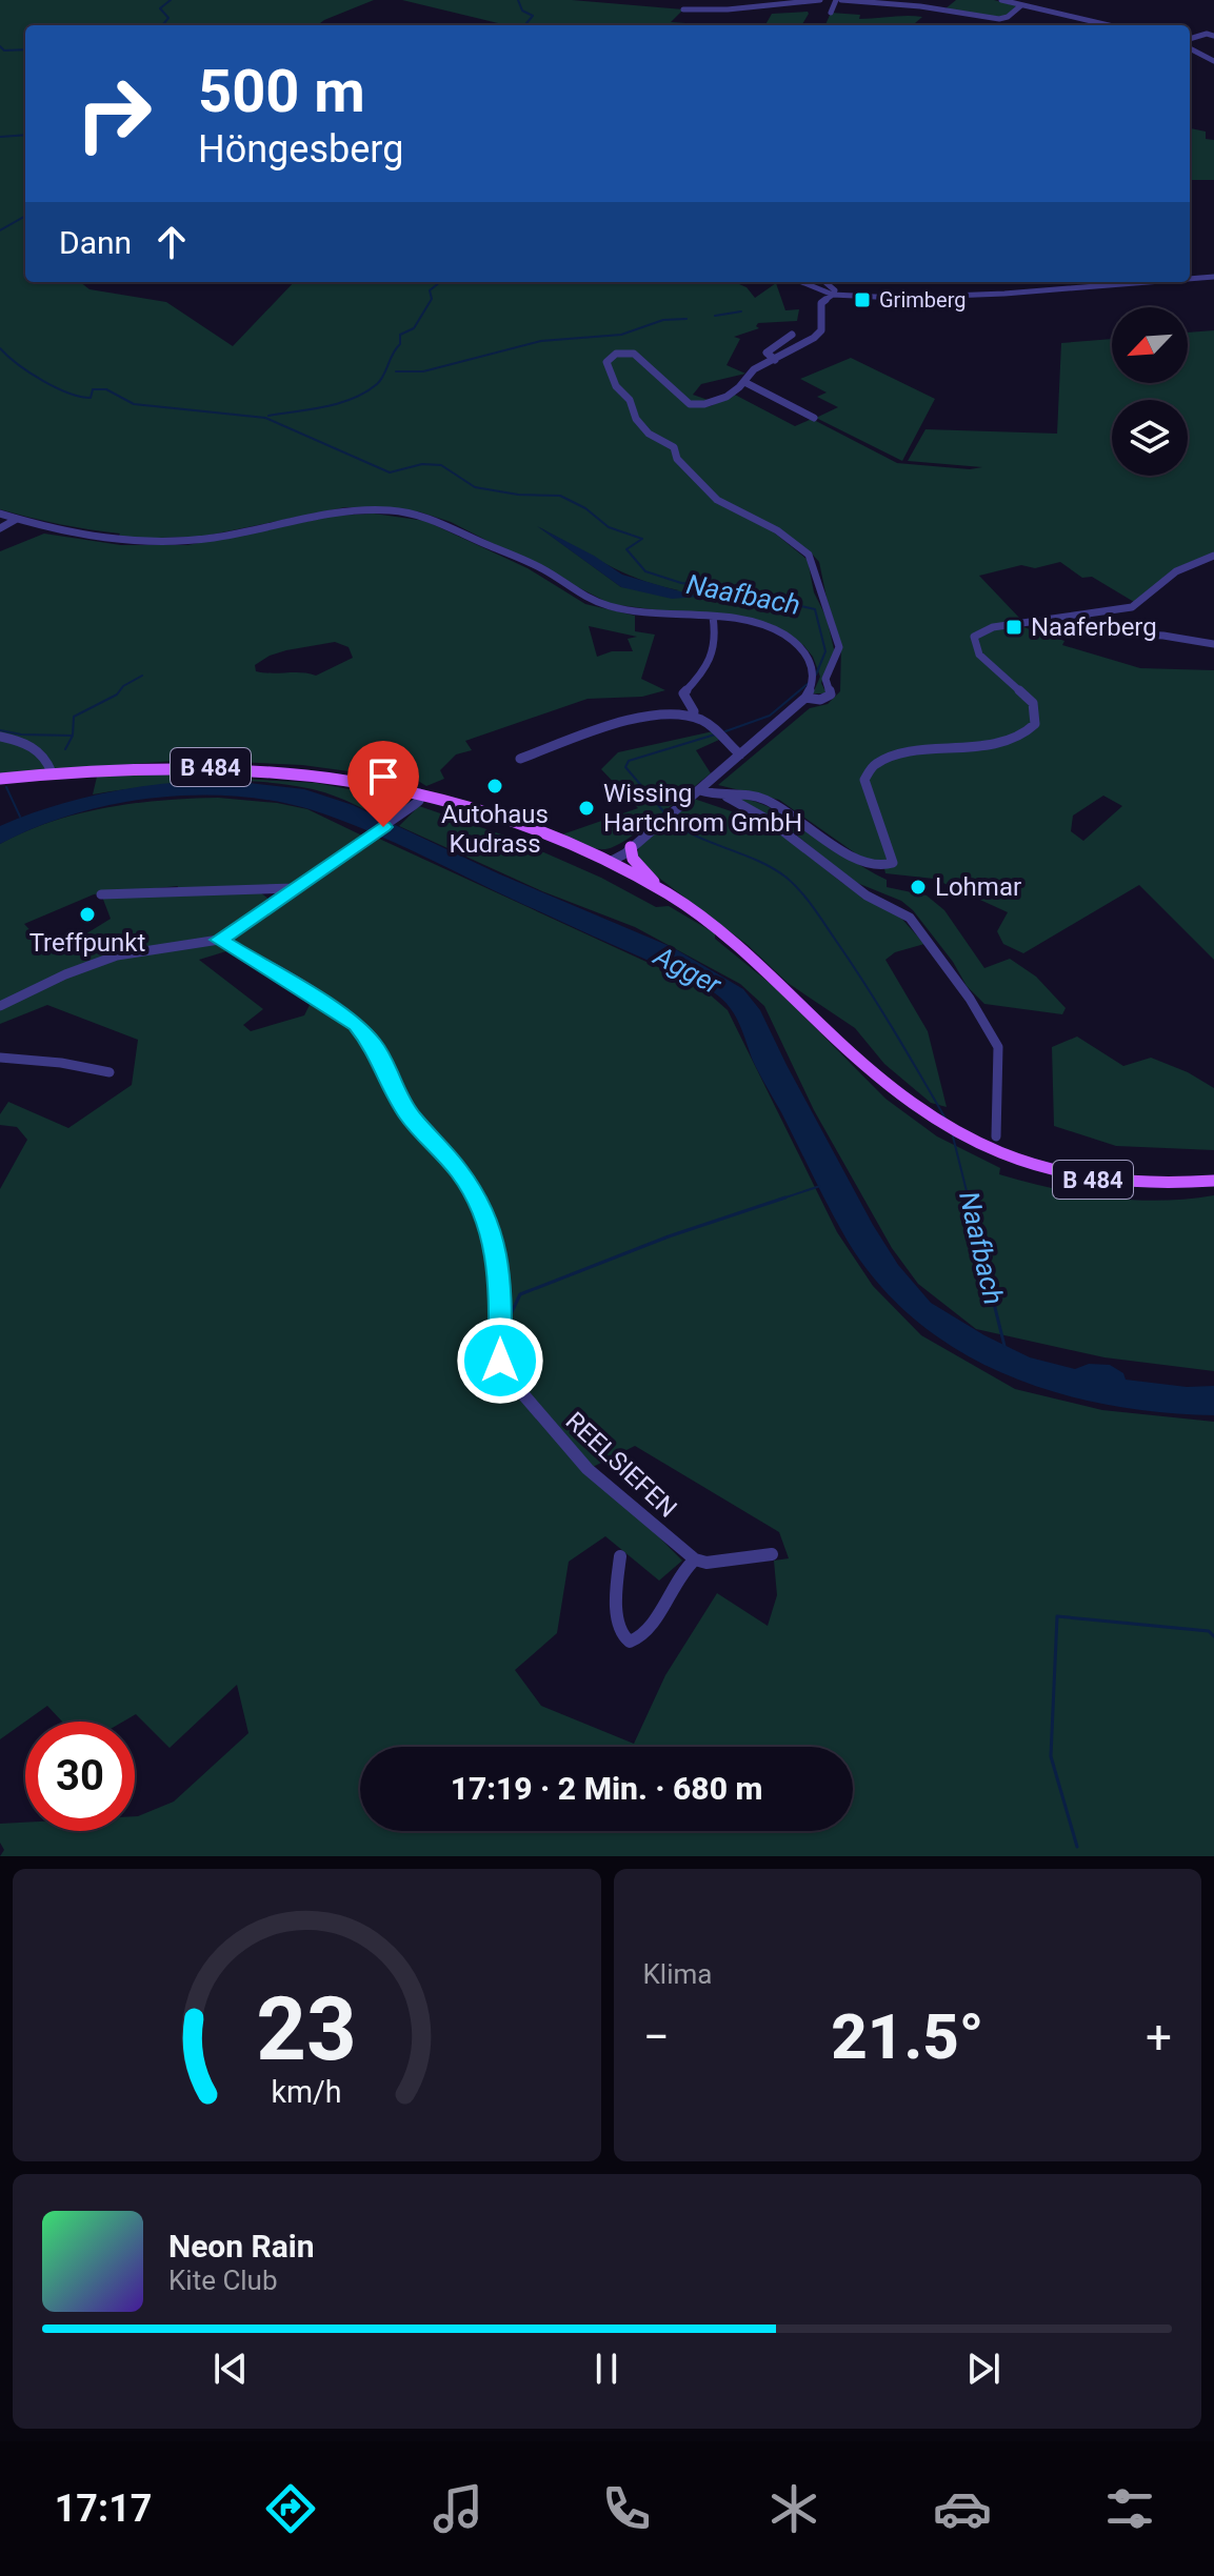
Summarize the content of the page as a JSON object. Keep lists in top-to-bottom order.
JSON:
{
  "streets": {
    "main road": ["B 484"],
    "street": ["REELSIEFEN"]
  },
  "water": ["Naafbach", "Agger"],
  "places": {
    "transit": ["Grimberg", "Naaferberg"],
    "other": [
      "Autohaus Kudrass",
      "Wissing Hartchrom GmbH",
      "Lohmar",
      "Treffpunkt"
    ]
  },
  "north": "bottom left",
  "page": {
    "turn": ["500 m", "Höngesberg"],
    "then": "Dann",
    "limit": "30",
    "trip": "17:19 · 2 Min. · 680 m",
    "tile": "Klima",
    "heat": ["−", "21.5°", "+"],
    "song": ["Neon Rain", "Kite Club"],
    "tabs": "17:17",
    "gauge": ["23", "km/h"]
  }
}
